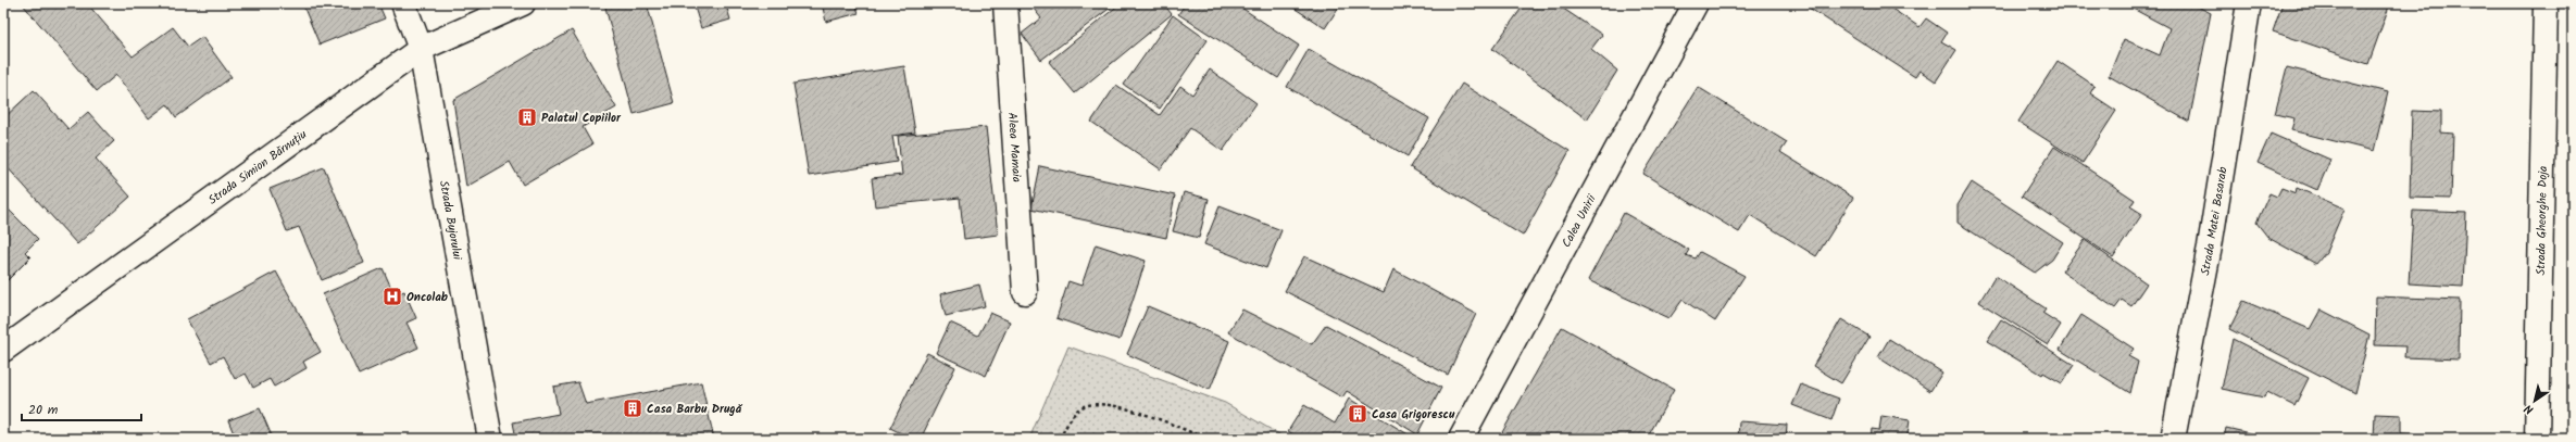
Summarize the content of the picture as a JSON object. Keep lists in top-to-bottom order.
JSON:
{
  "streets": {
    "street": [
      "Aleea Mamaia",
      "Strada Simion Bărnuțiu",
      "Strada Bujorului",
      "Calea Unirii",
      "Strada Matei Basarab",
      "Strada Gheorghe Doja"
    ]
  },
  "crossings": [
    ["Strada Simion Bărnuțiu", "Strada Bujorului"]
  ],
  "places": {
    "building": ["Palatul Copiilor", "Casa Barbu Drugă", "Casa Grigorescu"],
    "hospital": ["Oncolab"]
  },
  "scale_bar": "20 m",
  "north": "bottom left"
}
